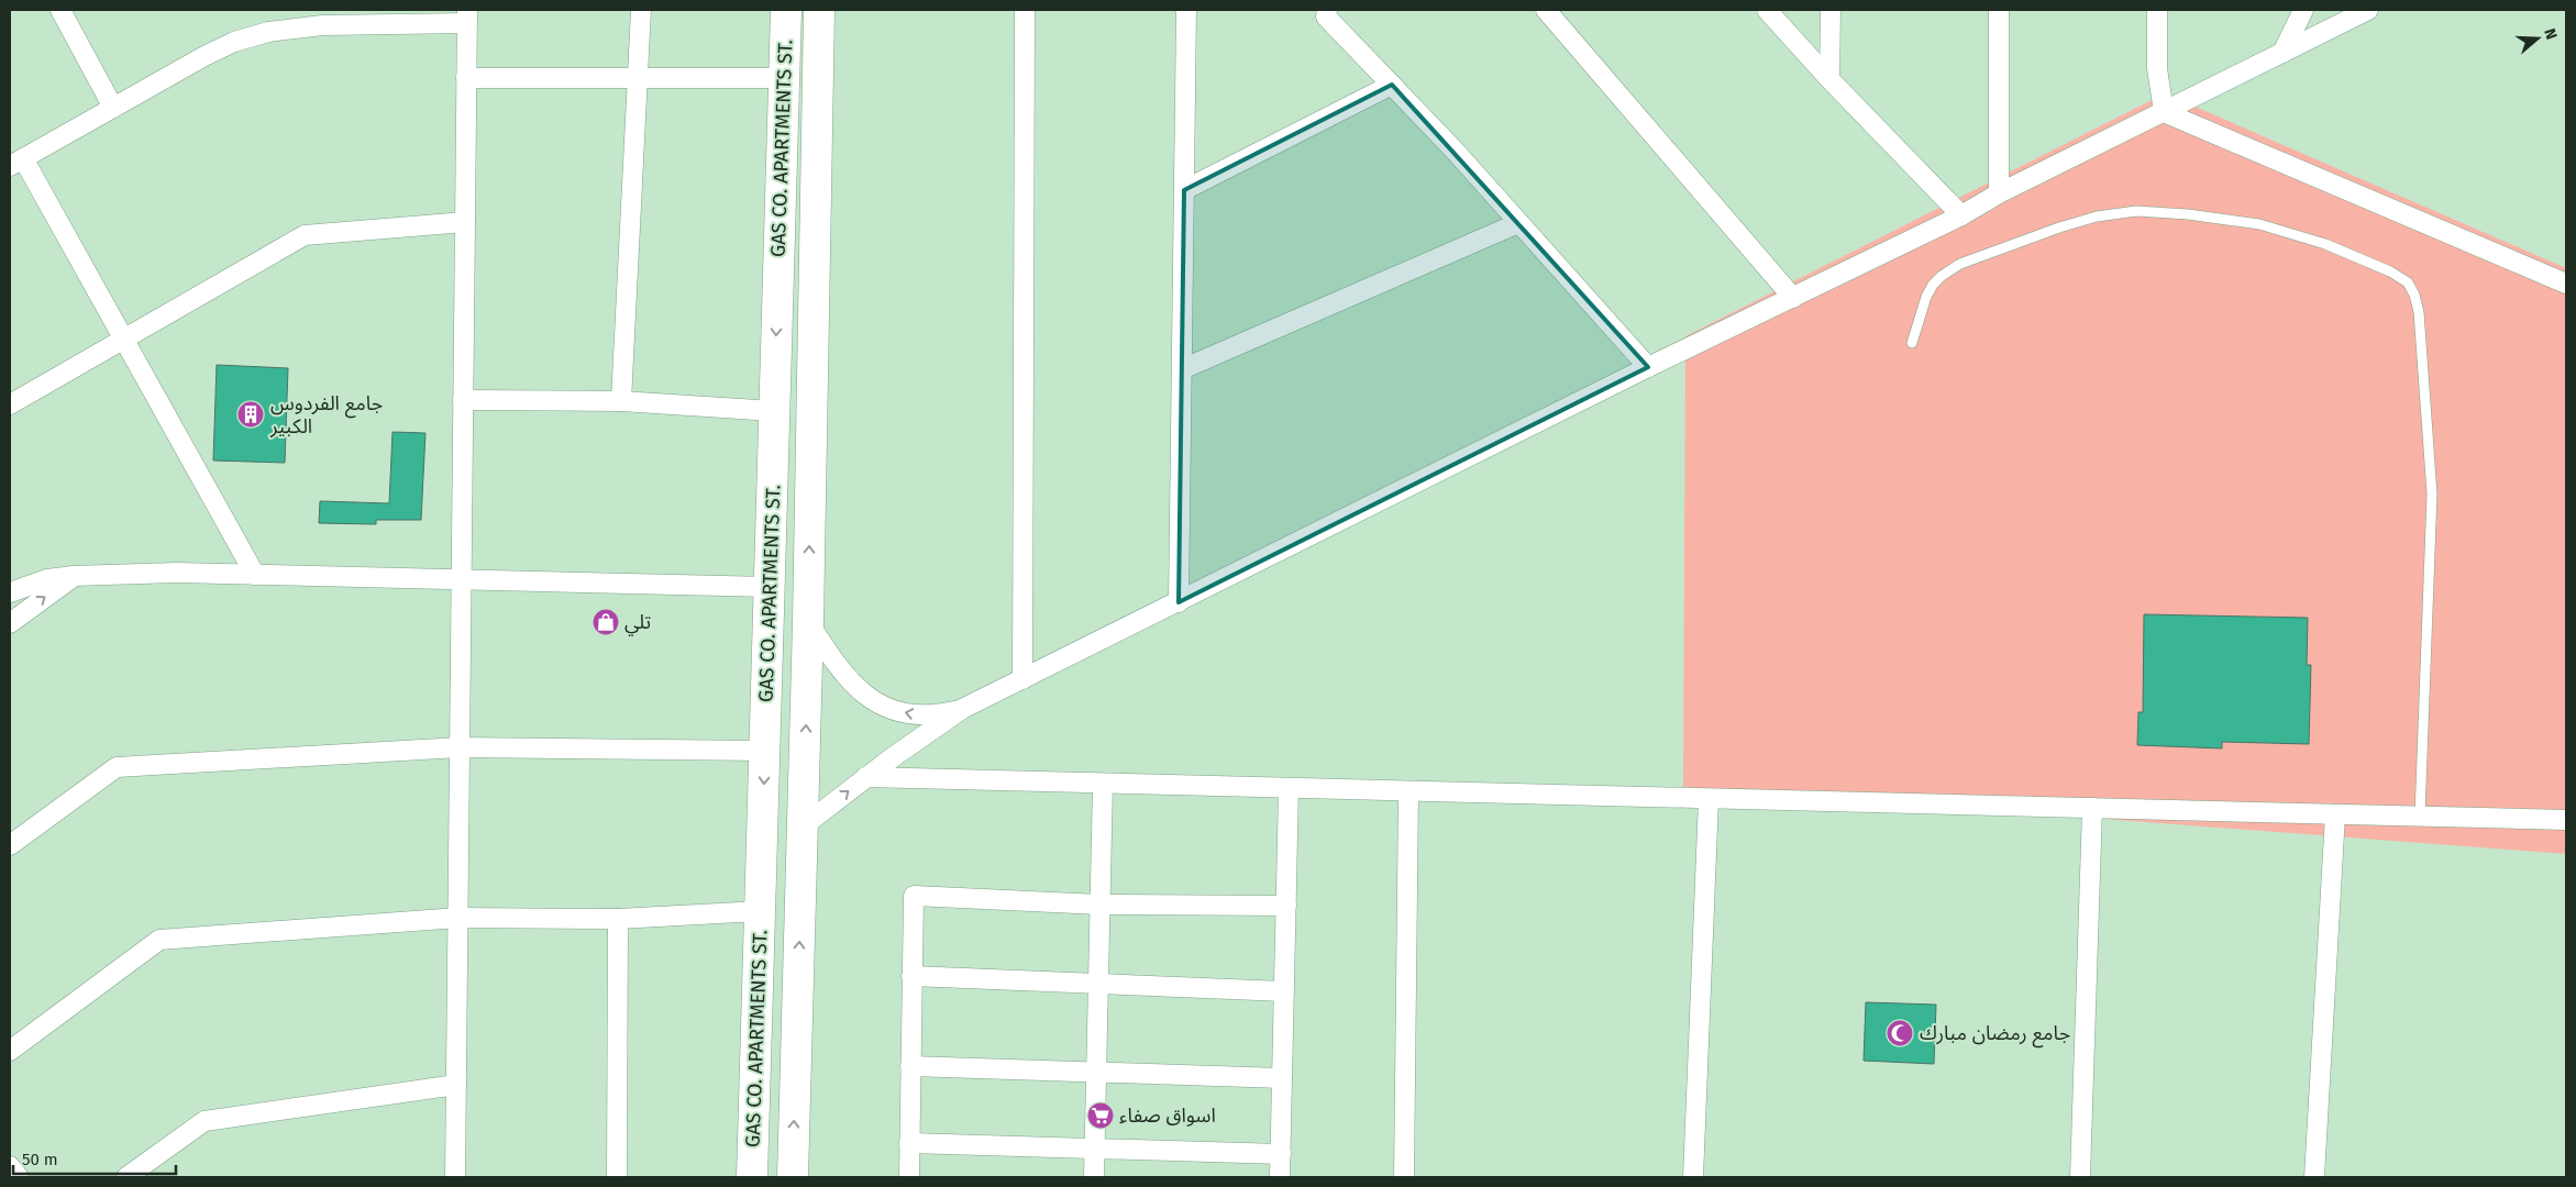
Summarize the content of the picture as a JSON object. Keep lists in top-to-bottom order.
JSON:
{
  "streets": {
    "main road": ["GAS CO. APARTMENTS ST."]
  },
  "places": {
    "building": ["جامع الفردوس الكبير"],
    "shop": ["تلي"],
    "mosque": ["جامع رمضان مبارك"],
    "supermarket": ["اسواق صفاء"]
  },
  "scale_bar": "50 m",
  "north": "right"
}
